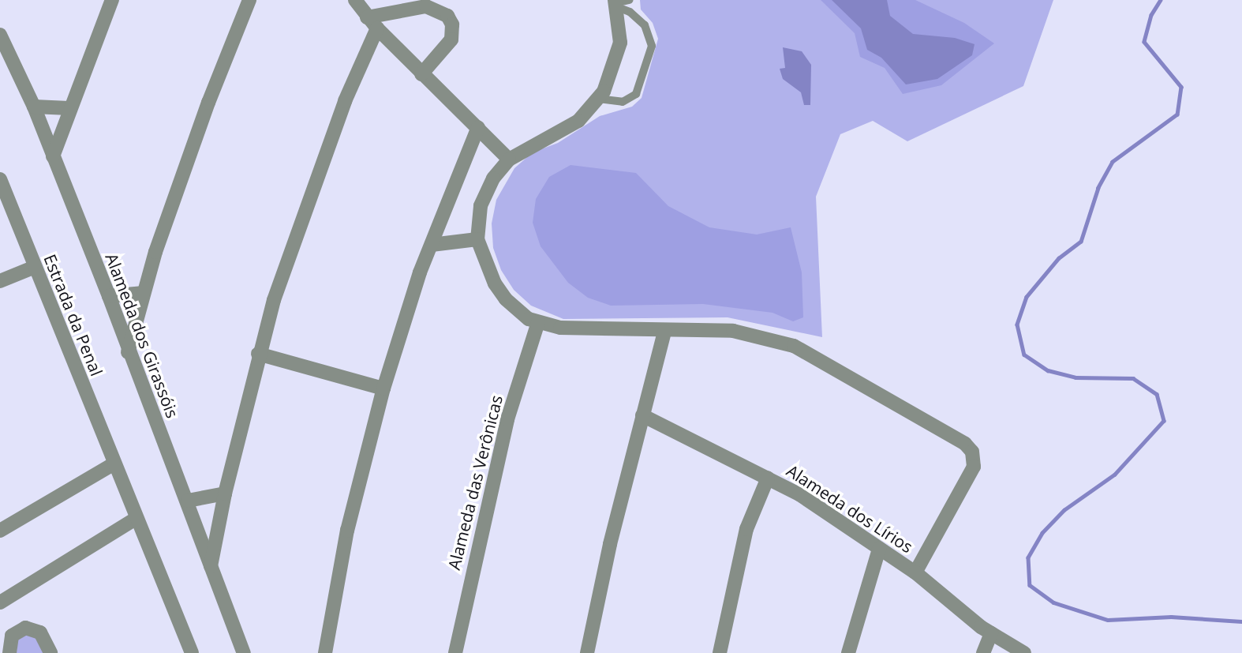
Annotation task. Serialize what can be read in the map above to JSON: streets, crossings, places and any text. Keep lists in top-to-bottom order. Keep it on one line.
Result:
{"streets":{"street":["Estrada da Penal","Alameda dos Girassóis","Alameda das Verônicas","Alameda dos Lírios"]}}
